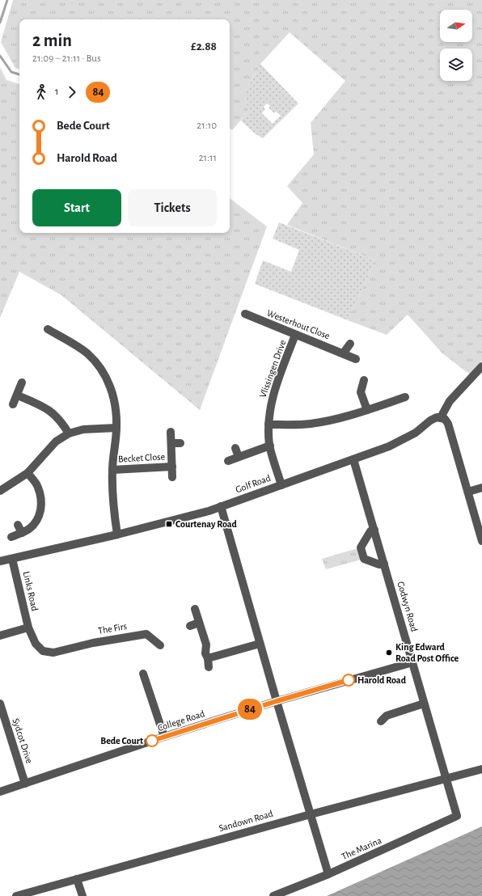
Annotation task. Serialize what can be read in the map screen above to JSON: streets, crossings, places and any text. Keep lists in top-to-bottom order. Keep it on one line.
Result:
{"streets":{"street":["Westerhout Close","Vlissingen Drive","Becket Close","Golf Road","Links Road","Godwyn Road","The Firs","College Road","Sydcot Drive","Sandown Road","The Marina"]},"crossings":[["Westerhout Close","Vlissingen Drive"],["Vlissingen Drive","Golf Road"],["Golf Road","Links Road"],["Golf Road","Godwyn Road"],["Links Road","The Firs"],["Godwyn Road","College Road"],["Godwyn Road","Sandown Road"],["Godwyn Road","The Marina"],["College Road","Sydcot Drive"]],"places":{"transit":["Courtenay Road"],"other":["King Edward Road Post Office","Harold Road","Bede Court"]},"lines":["bus line 84"],"north":"right","page":{"on_map":"84","heading":["2 min","21:09 – 21:11 · Bus","£2.88"],"legs":["1","84"],"list":[{"name":"Bede Court","value":"21:10"},{"name":"Harold Road","value":"21:11"}],"buttons":["Start","Tickets"]}}
